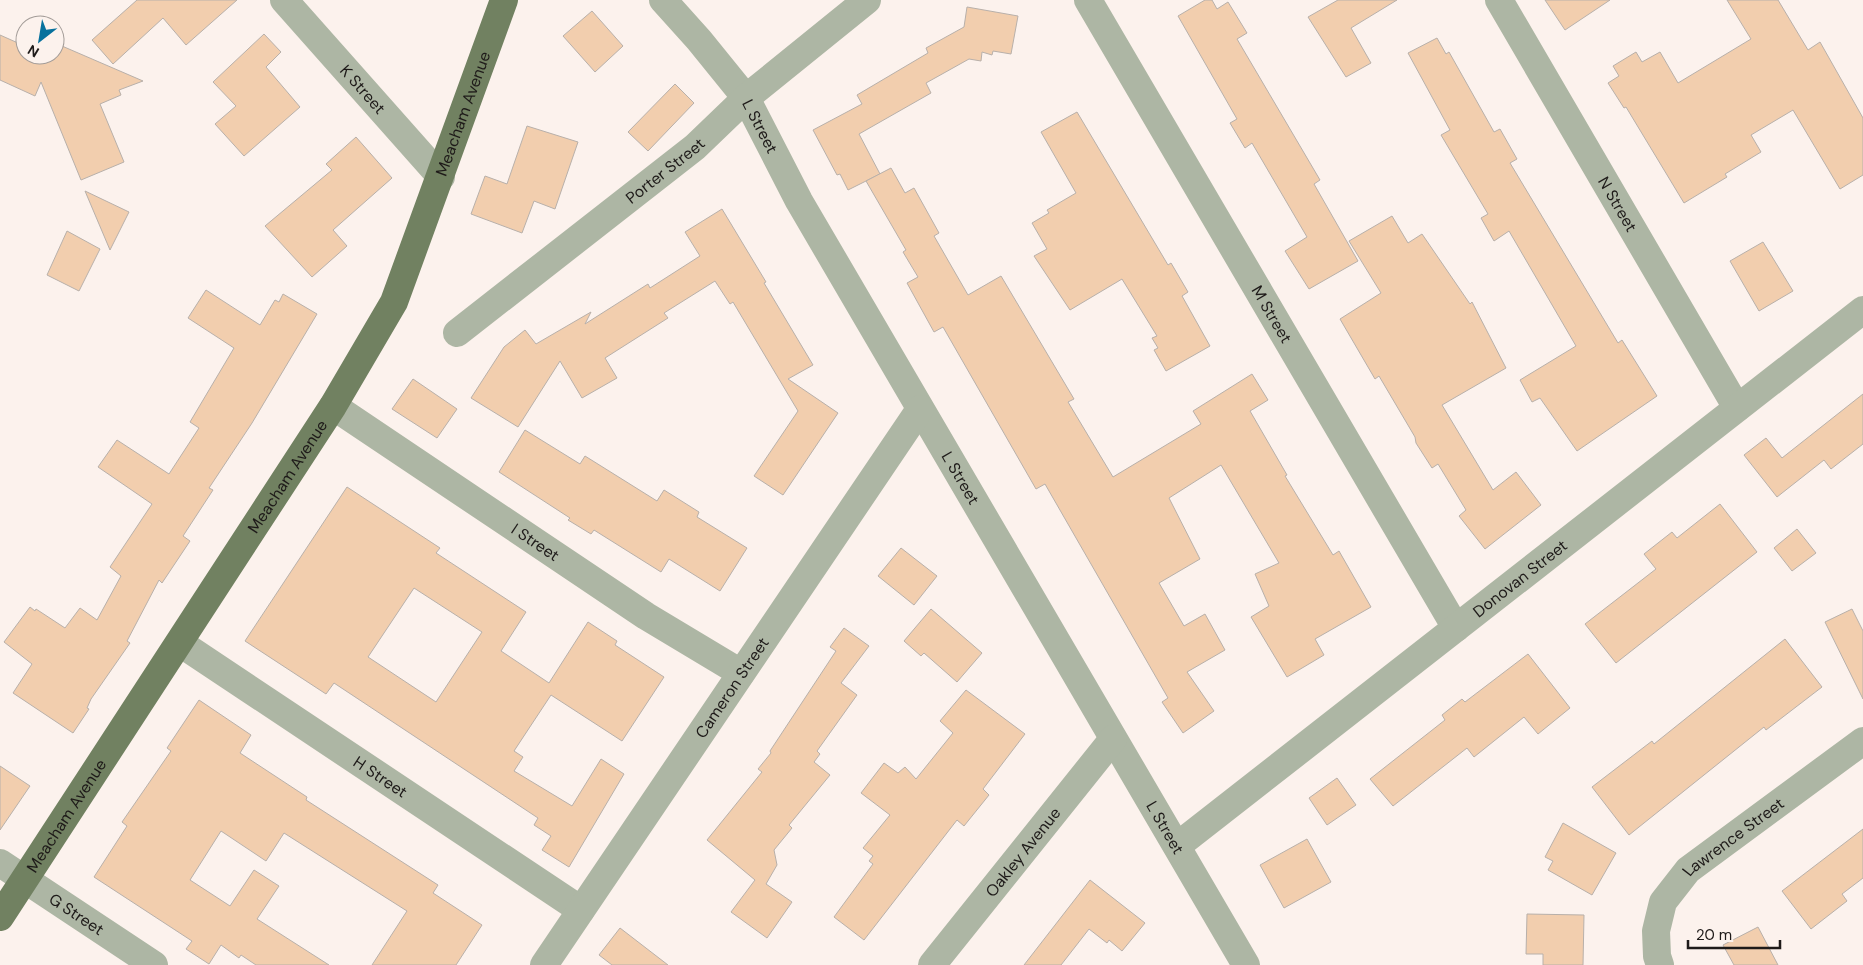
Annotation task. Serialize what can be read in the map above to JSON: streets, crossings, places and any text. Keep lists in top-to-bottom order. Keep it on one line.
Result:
{"streets":{"main road":["Meacham Avenue"],"street":["K Street","L Street","Porter Street","N Street","M Street","I Street","Donovan Street","Cameron Street","H Street","Lawrence Street","Oakley Avenue","G Street"]},"crossings":[["K Street","Meacham Avenue"],["Meacham Avenue","I Street"],["Meacham Avenue","H Street"],["Meacham Avenue","G Street"],["L Street","Porter Street"],["L Street","Donovan Street"],["L Street","Cameron Street"],["L Street","Oakley Avenue"],["N Street","Donovan Street"],["M Street","Donovan Street"],["I Street","Cameron Street"],["Cameron Street","H Street"]],"scale_bar":"20 m","north":"bottom left"}
